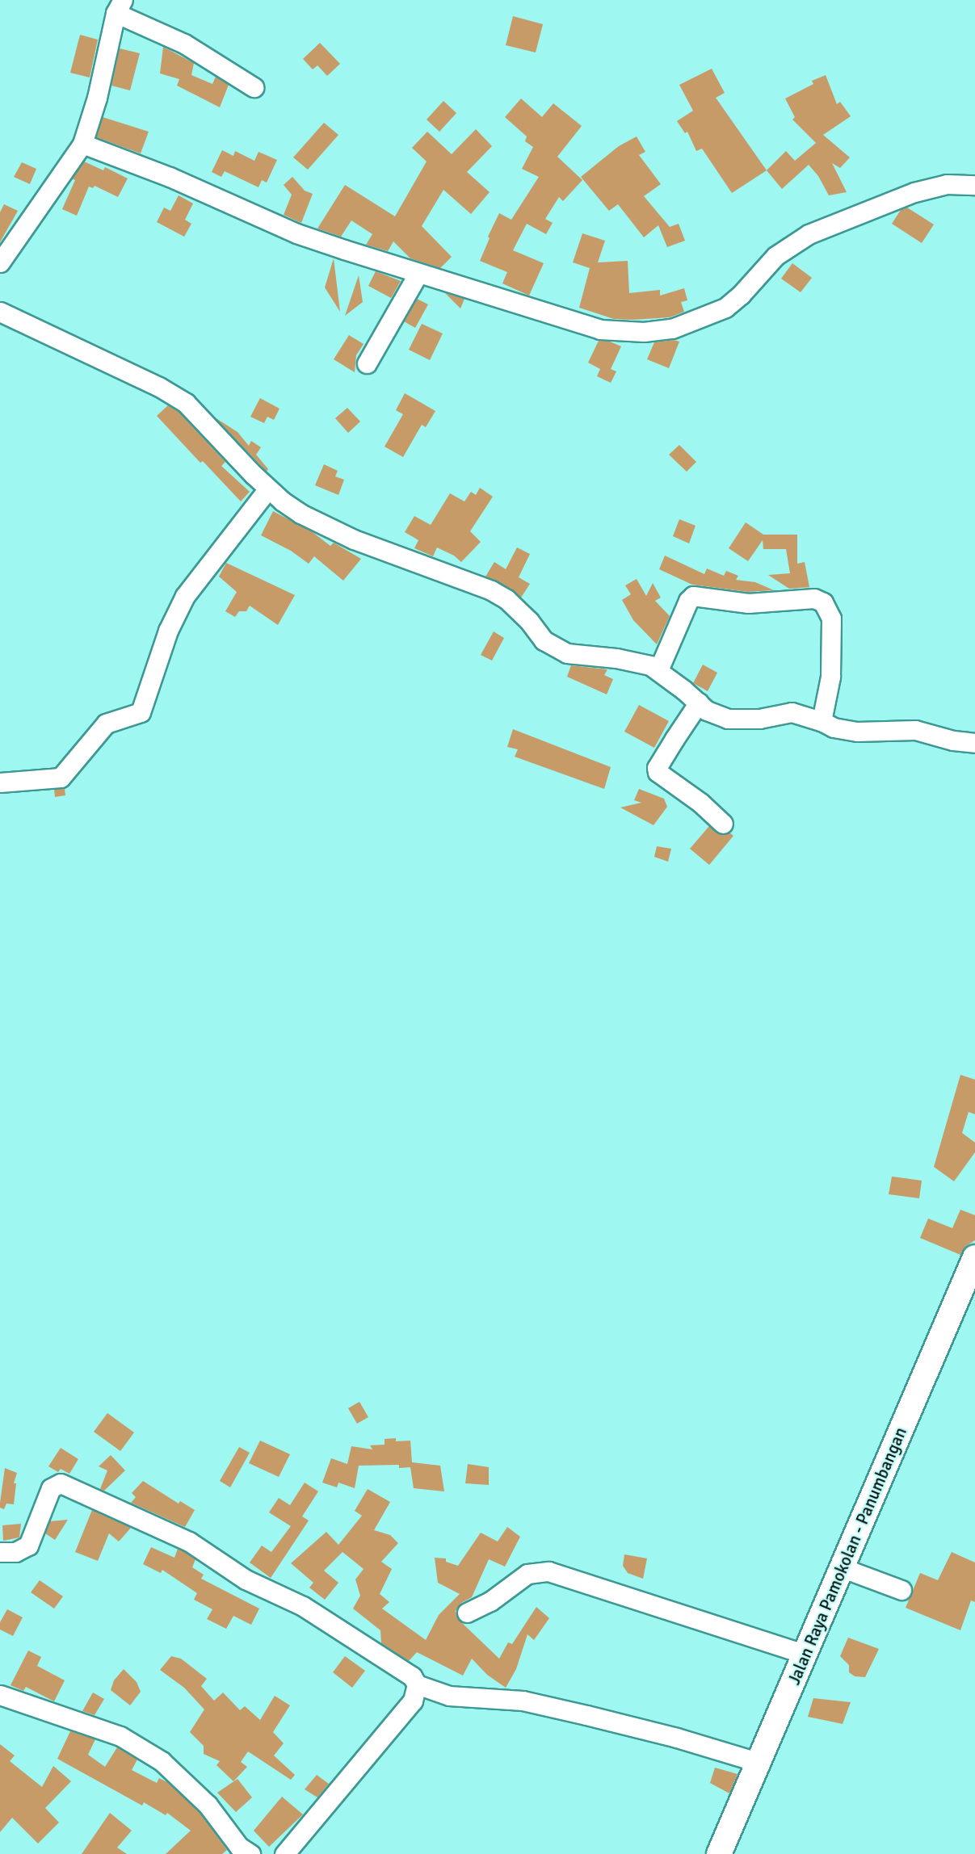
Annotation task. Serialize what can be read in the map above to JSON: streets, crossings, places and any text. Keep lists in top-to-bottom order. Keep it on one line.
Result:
{"streets":{"main road":["Jalan Raya Pamokolan - Panumbangan"]}}
